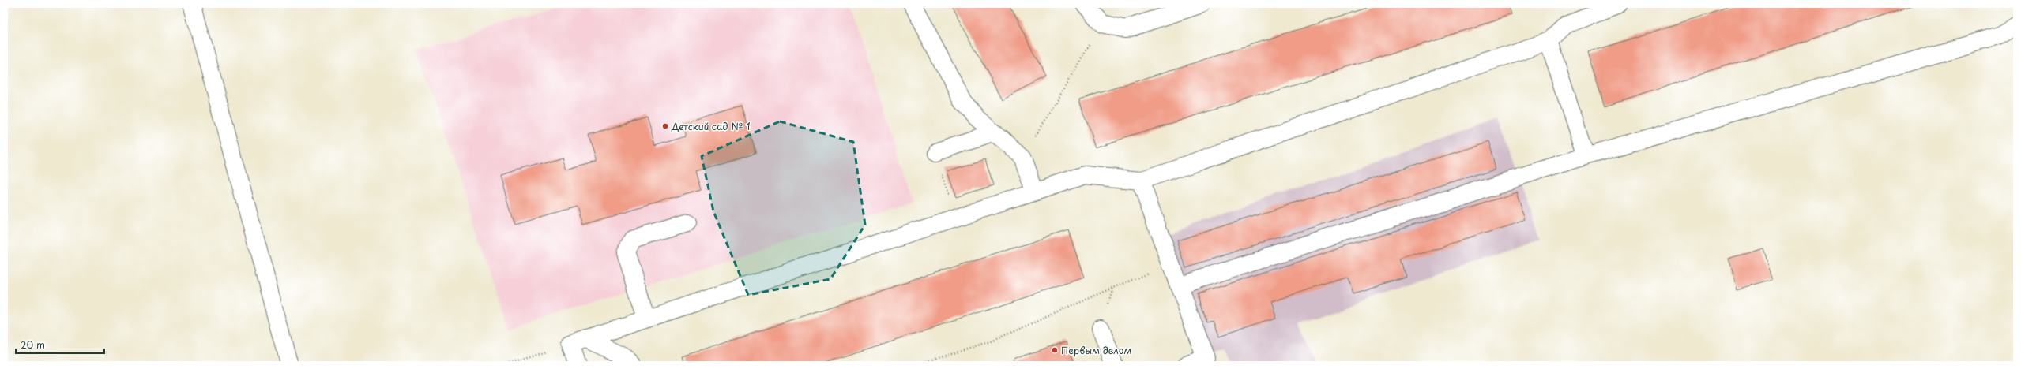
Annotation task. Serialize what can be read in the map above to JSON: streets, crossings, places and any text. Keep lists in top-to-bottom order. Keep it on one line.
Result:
{"places":["Детский сад № 1","Первым делом"],"scale_bar":"20 m"}
